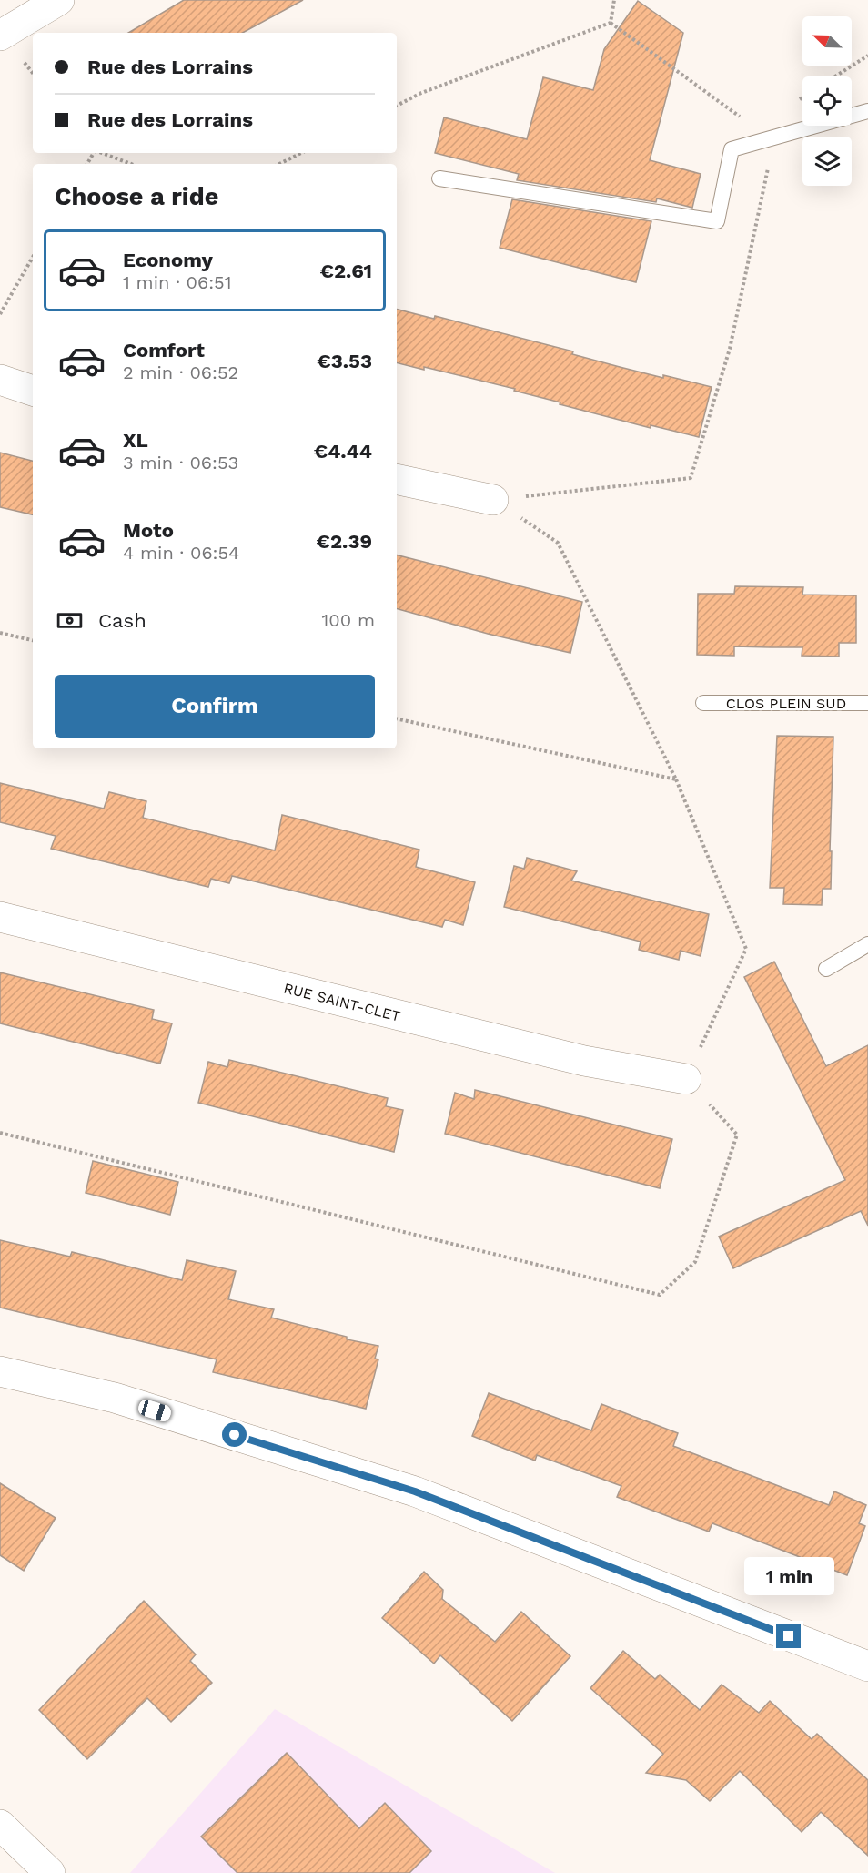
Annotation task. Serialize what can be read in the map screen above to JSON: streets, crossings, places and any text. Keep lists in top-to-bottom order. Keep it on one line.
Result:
{"streets":{"street":["RUE SAINT-CLET"],"lane":["CLOS PLEIN SUD"]},"north":"top left","page":{"banner":["Rue des Lorrains","Rue des Lorrains"],"heading":"Choose a ride","list":[{"name":"Economy","note":"1 min · 06:51","value":"€2.61"},{"name":"Comfort","note":"2 min · 06:52","value":"€3.53"},{"name":"XL","note":"3 min · 06:53","value":"€4.44"},{"name":"Moto","note":"4 min · 06:54","value":"€2.39"}],"pay":["Cash","100 m"],"buttons":"Confirm","bubble":"1 min"}}
